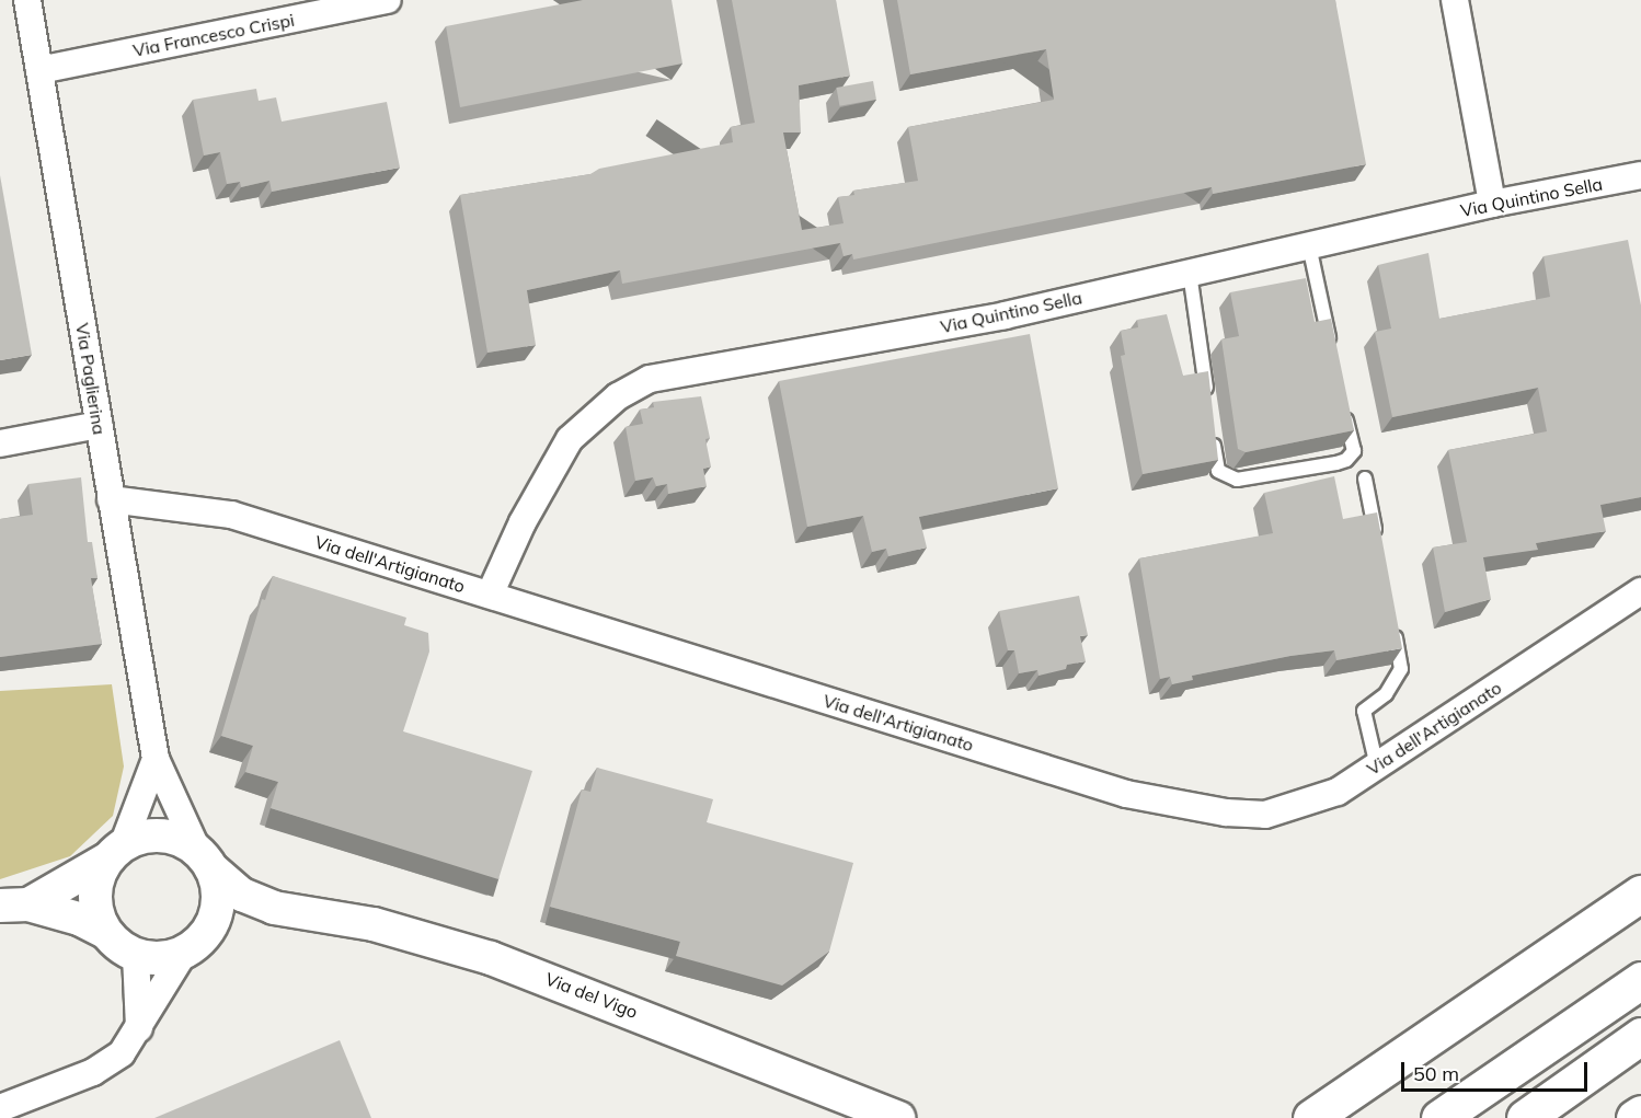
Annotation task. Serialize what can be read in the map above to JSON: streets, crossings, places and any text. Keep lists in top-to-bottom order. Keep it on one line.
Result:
{"streets":{"street":["Via Francesco Crispi","Via Quintino Sella","Via Paglierina","Via dell'Artigianato","Via del Vigo"]},"crossings":[["Via Francesco Crispi","Via Paglierina"],["Via Quintino Sella","Via dell'Artigianato"],["Via Paglierina","Via dell'Artigianato"],["Via Paglierina","Via del Vigo"]],"scale_bar":"50 m"}
